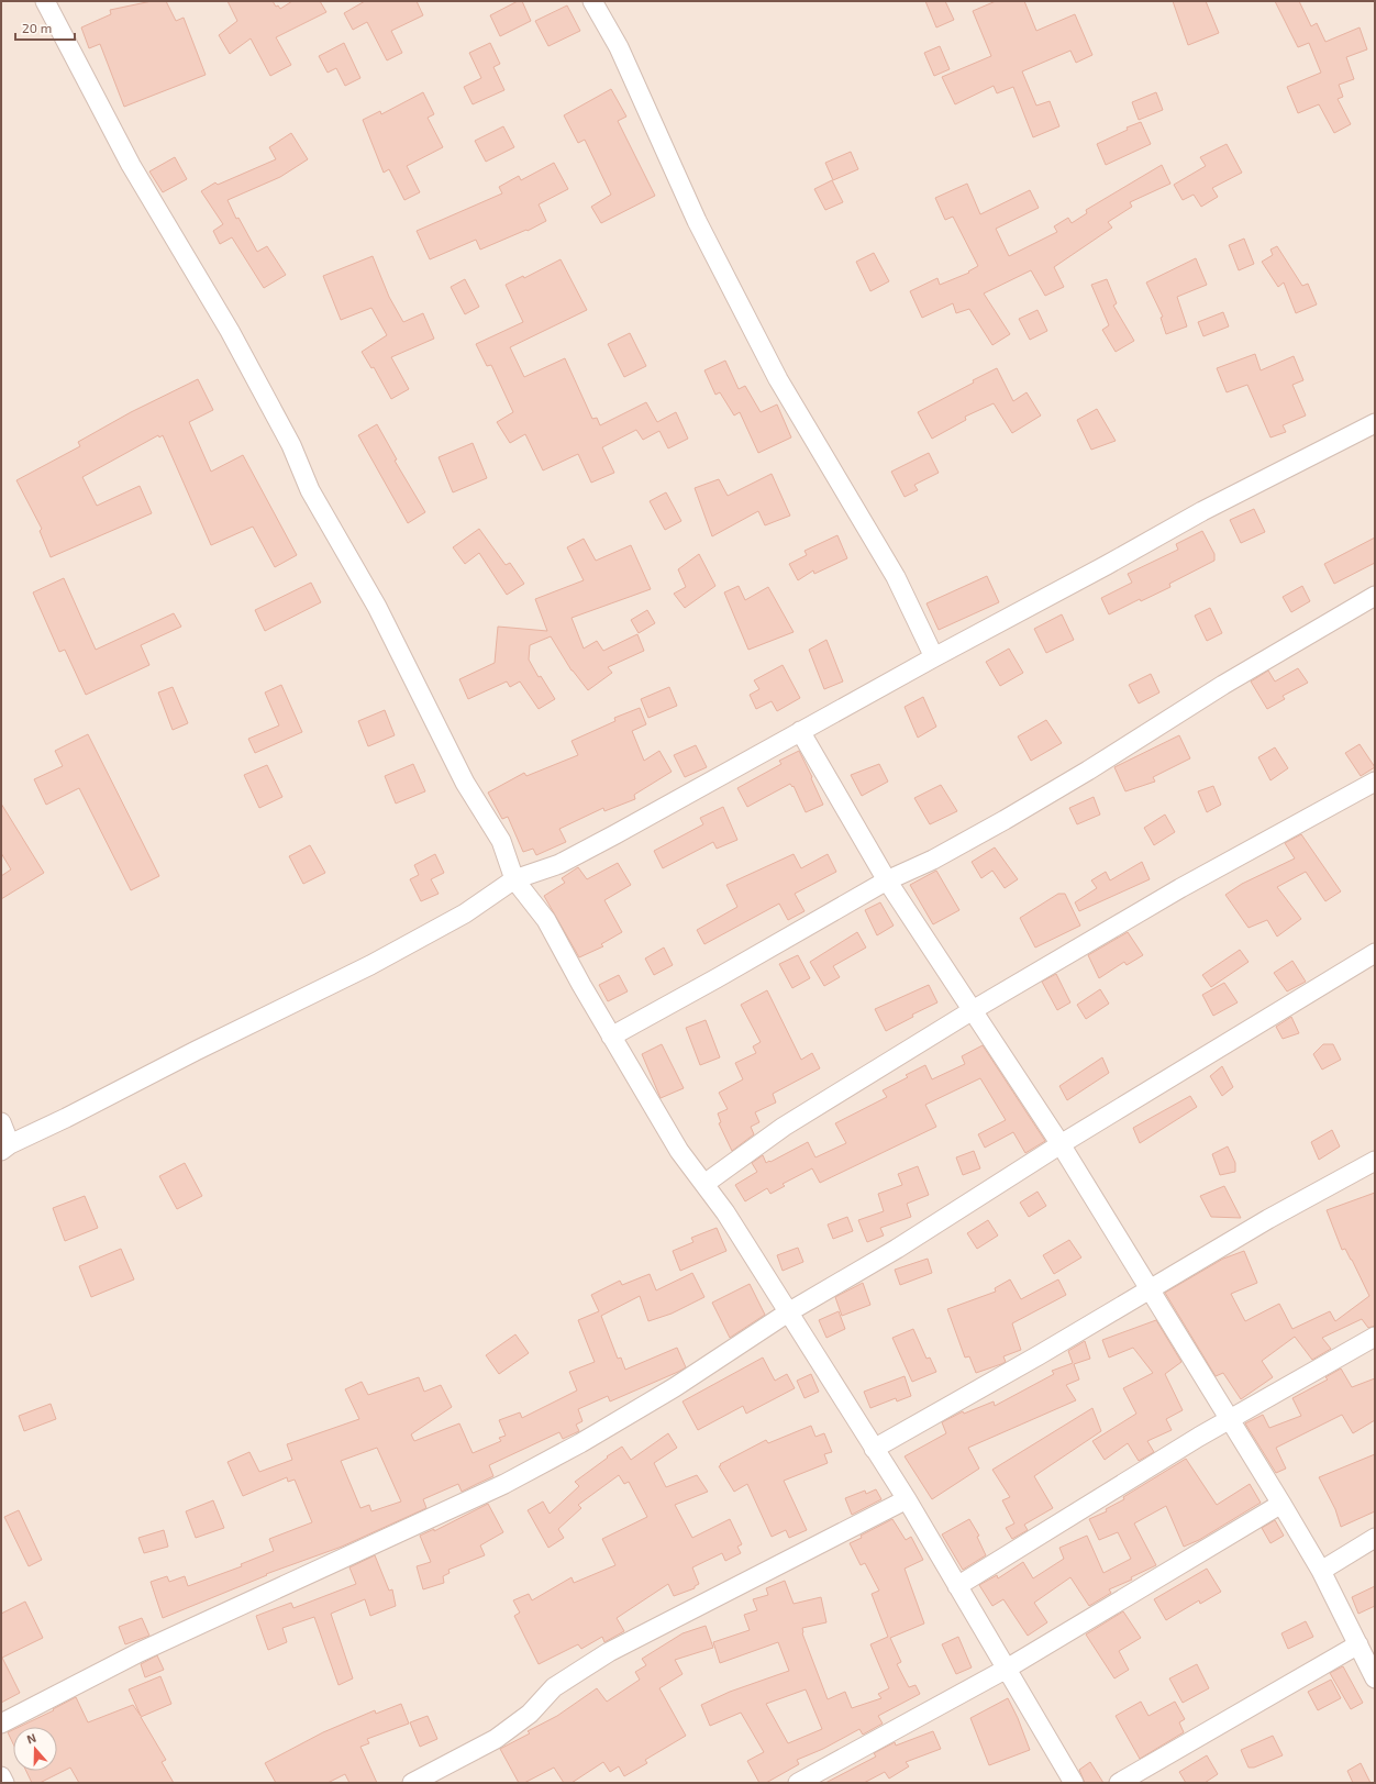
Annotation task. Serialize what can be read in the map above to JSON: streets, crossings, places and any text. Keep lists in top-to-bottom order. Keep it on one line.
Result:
{"scale_bar":"20 m","north":"top"}
